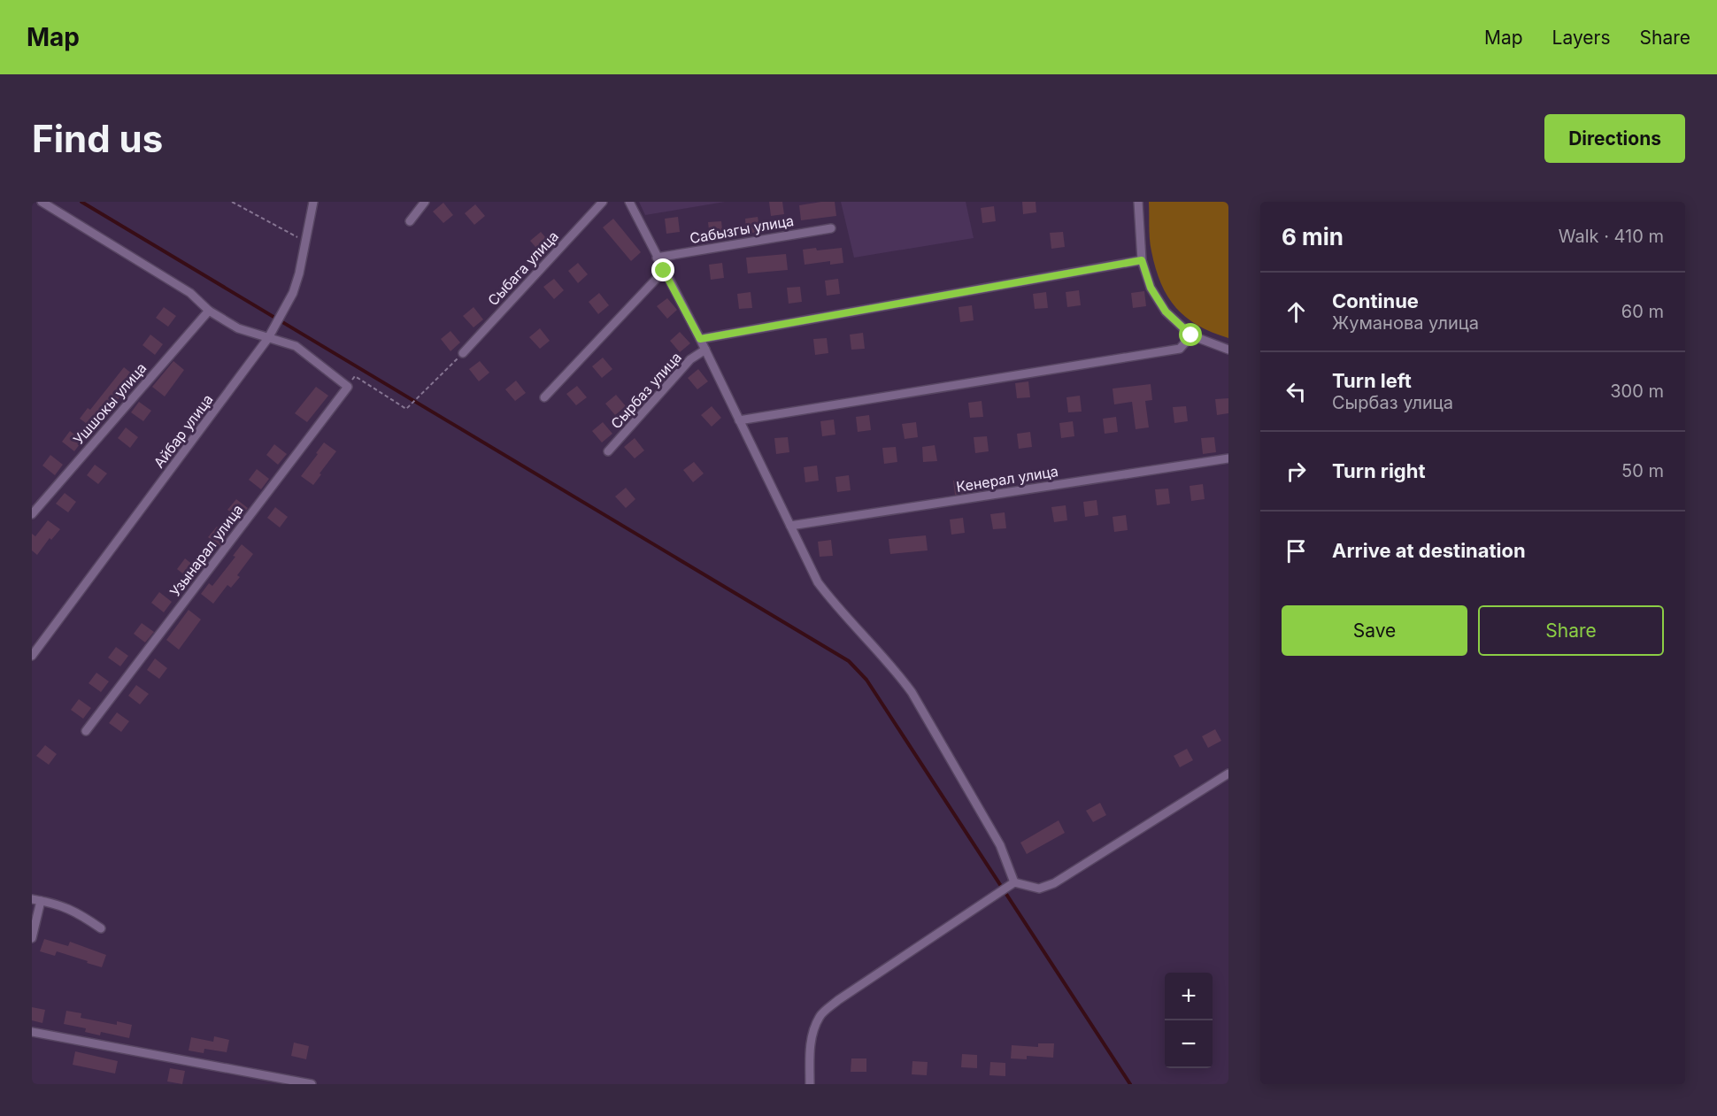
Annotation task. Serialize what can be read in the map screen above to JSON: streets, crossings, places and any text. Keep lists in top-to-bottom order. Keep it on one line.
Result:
{"streets":{"street":["Сабызгы улица","Сыбага улица","Сырбаз улица","Ушшокы улица","Айбар улица","Кенерал улица","Узынарал улица"]},"page":{"header":"Map","nav":["Map","Layers","Share"],"buttons":["Directions",["Save","Share"]],"title":"Find us","heading":["6 min","Walk · 410 m"],"list":[["Continue","Жуманова улица","60 m"],["Turn left","Сырбаз улица","300 m"],["Turn right","50 m"],"Arrive at destination"],"map_buttons":["+","−"]}}
